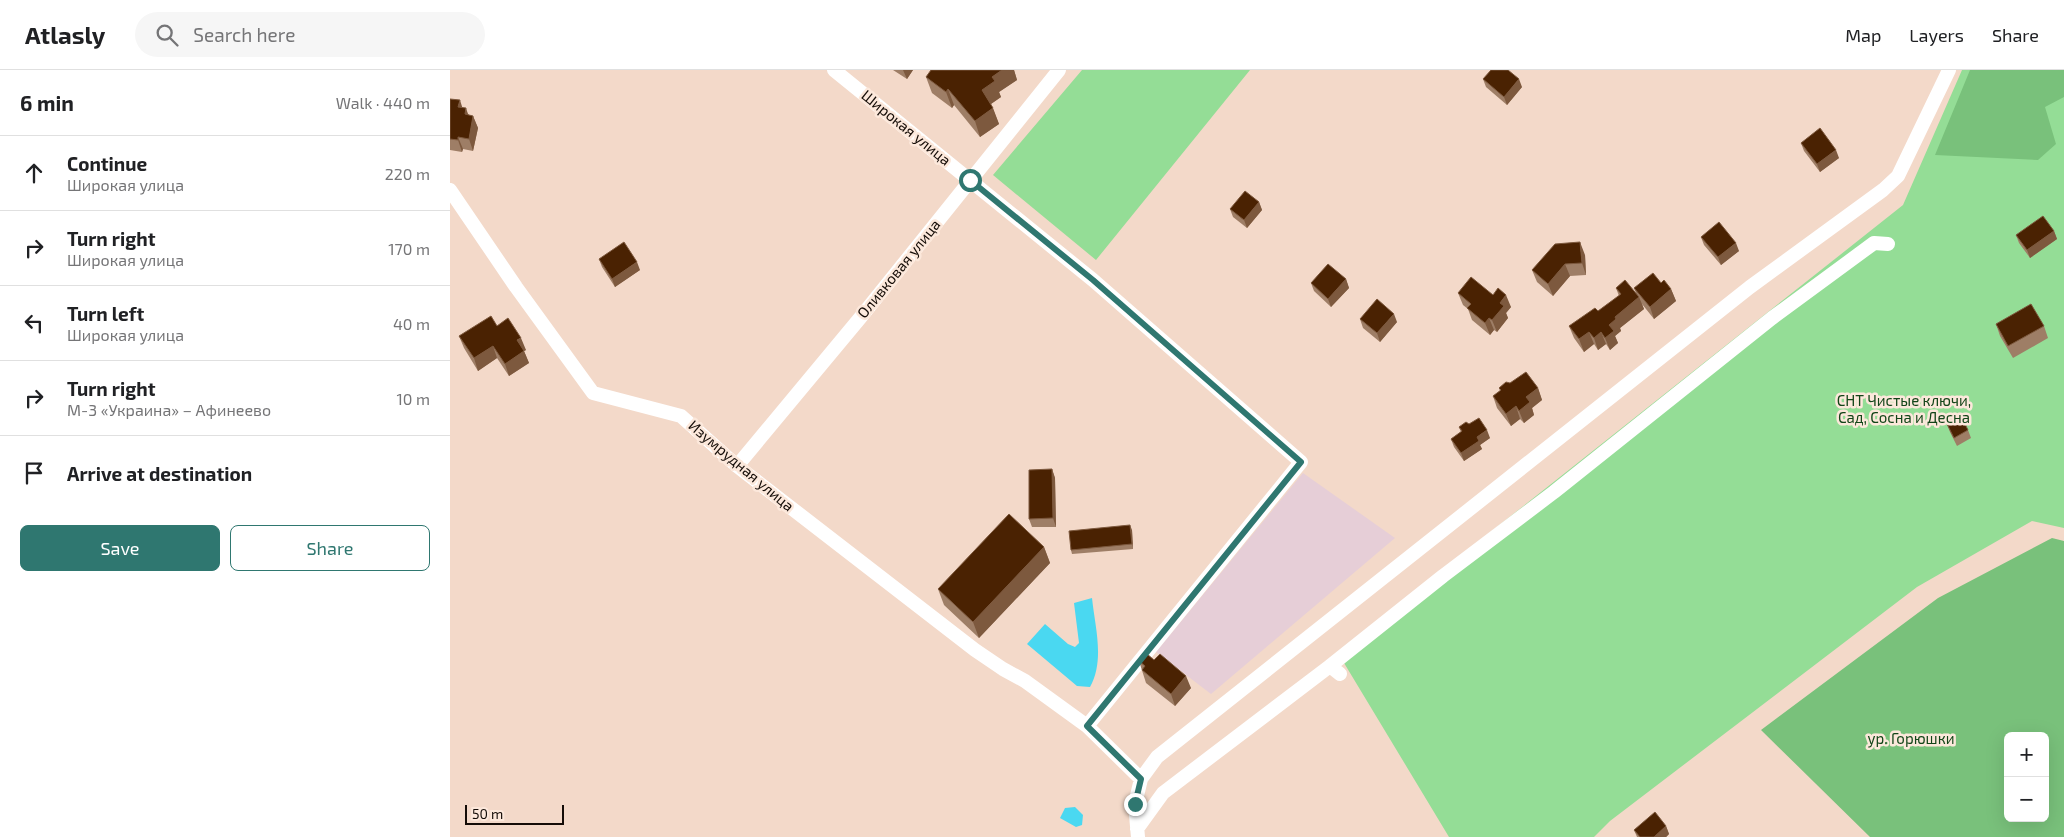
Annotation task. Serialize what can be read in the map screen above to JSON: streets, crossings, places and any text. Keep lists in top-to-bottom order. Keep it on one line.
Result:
{"streets":{"street":["Широкая улица","Оливковая улица","Изумрудная улица"]},"crossings":[["Широкая улица","Оливковая улица"],["Широкая улица","Изумрудная улица"],["Оливковая улица","Изумрудная улица"]],"parks":["СНТ Чистые ключи, Сад, Сосна и Десна","ур. Горюшки"],"scale_bar":"50 m","page":{"header":"Atlasly","search":"Search here","nav":["Map","Layers","Share"],"heading":["6 min","Walk · 440 m"],"list":[["Continue","Широкая улица","220 m"],["Turn right","Широкая улица","170 m"],["Turn left","Широкая улица","40 m"],["Turn right","М-3 «Украина» – Афинеево","10 m"],"Arrive at destination"],"buttons":["Save","Share"],"map_buttons":["+","−"],"scale":"50 m"}}
